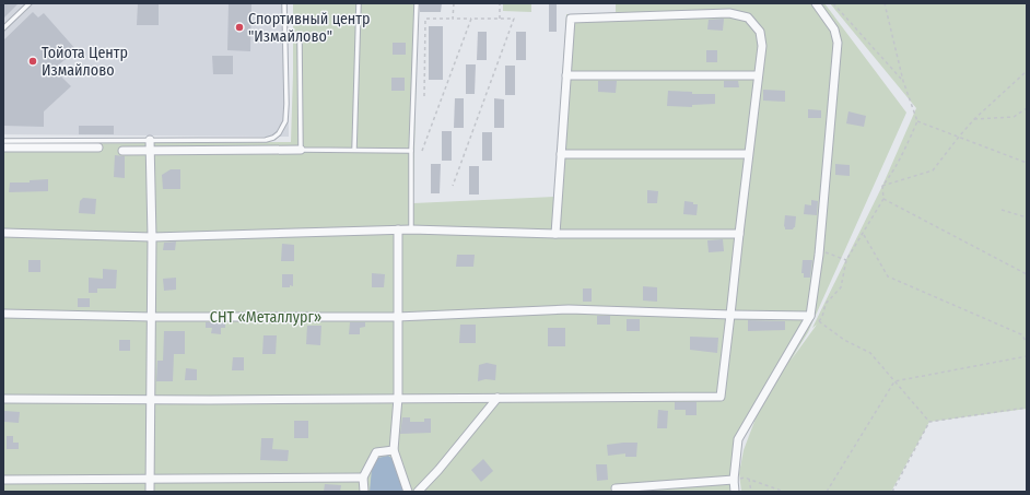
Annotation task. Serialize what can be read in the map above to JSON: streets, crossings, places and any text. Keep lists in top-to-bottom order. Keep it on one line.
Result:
{"parks":["СНТ «Металлург»"],"places":["Спортивный центр \"Измайлово\"","Тойота Центр Измайлово"]}
